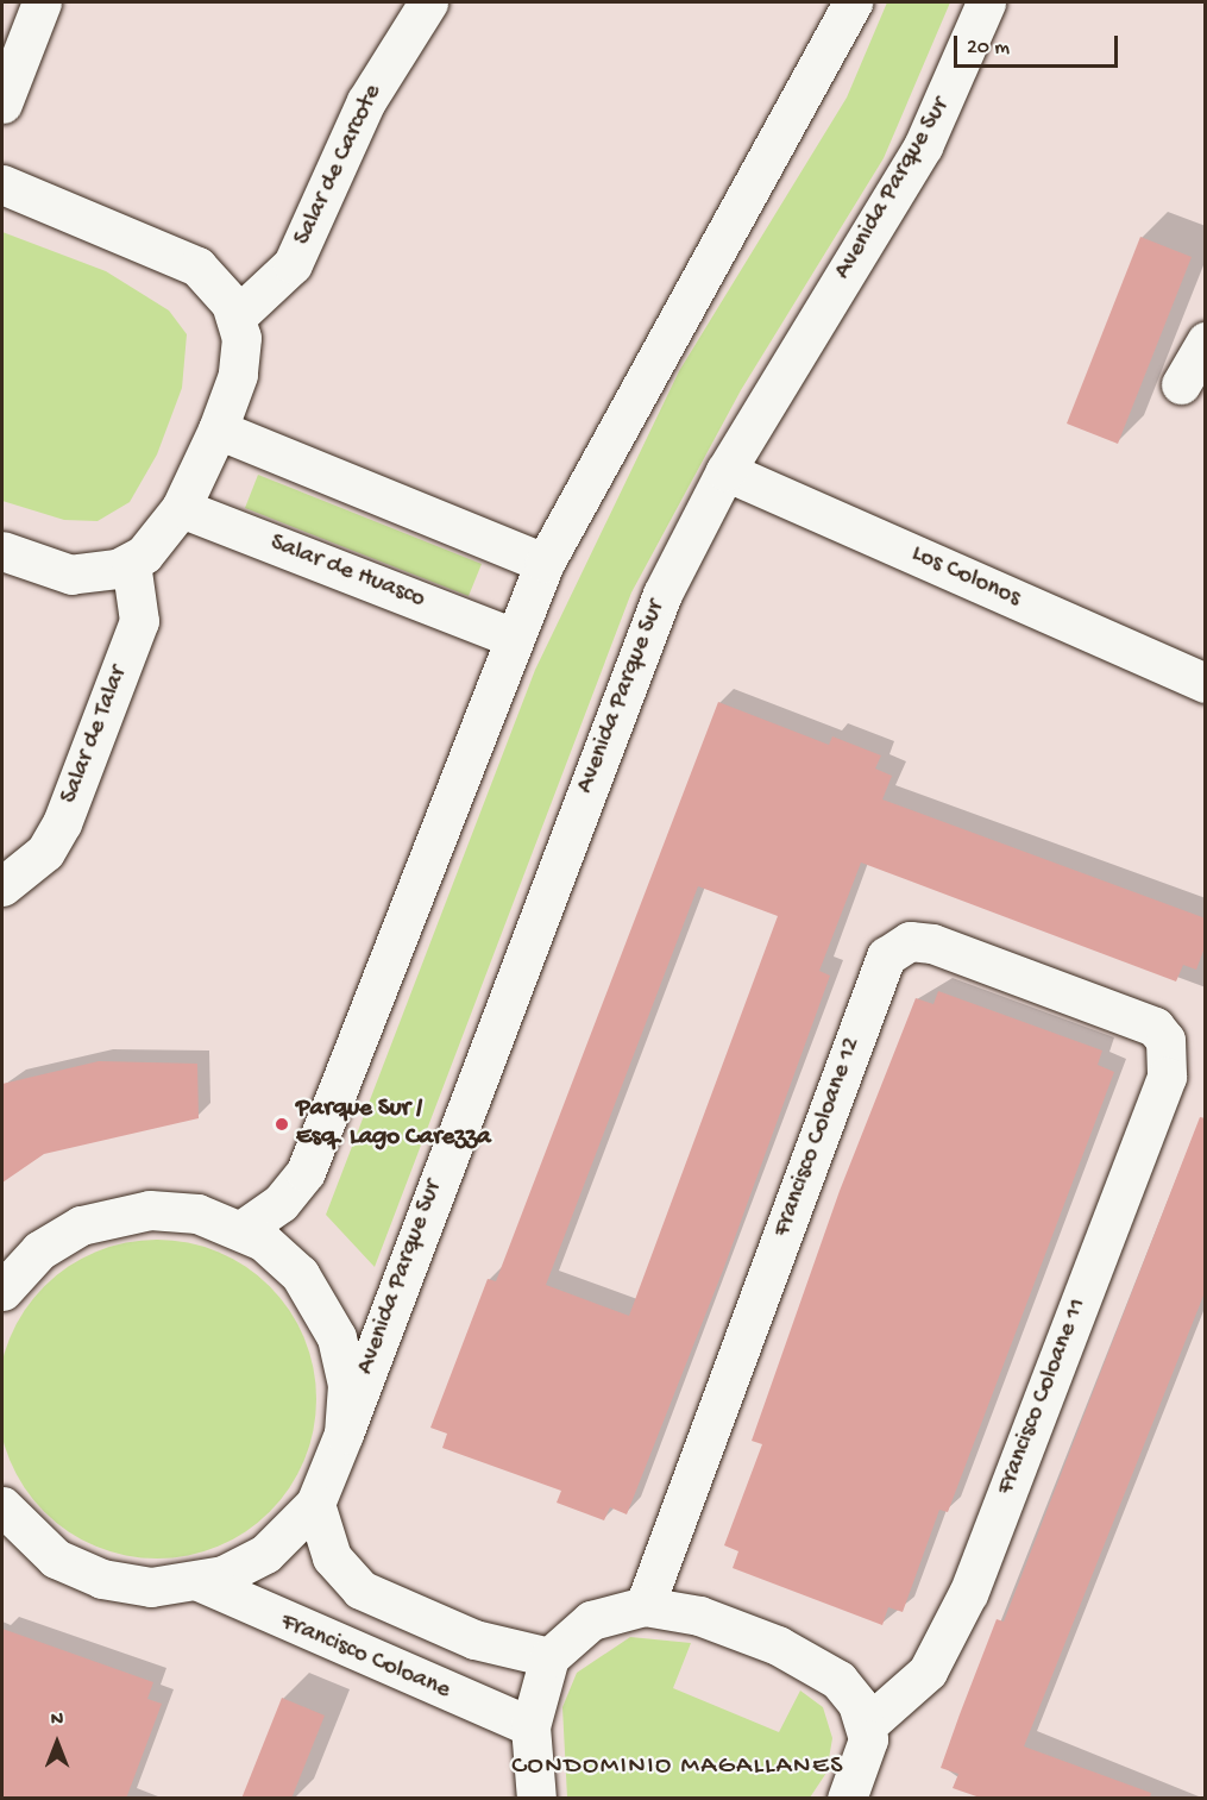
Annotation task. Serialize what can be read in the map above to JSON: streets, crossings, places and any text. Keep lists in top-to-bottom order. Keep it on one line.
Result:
{"streets":{"street":["Salar de Carcote","Avenida Parque Sur","Salar de Huasco","Los Colonos","Salar de Talar","Francisco Coloane 12","Francisco Coloane 11","Francisco Coloane"]},"crossings":[["Avenida Parque Sur","Los Colonos"],["Francisco Coloane 12","Francisco Coloane 11"]],"districts":["CONDOMINIO MAGALLANES"],"places":["Parque Sur / Esq. Lago Carezza"],"scale_bar":"20 m","north":"top"}
